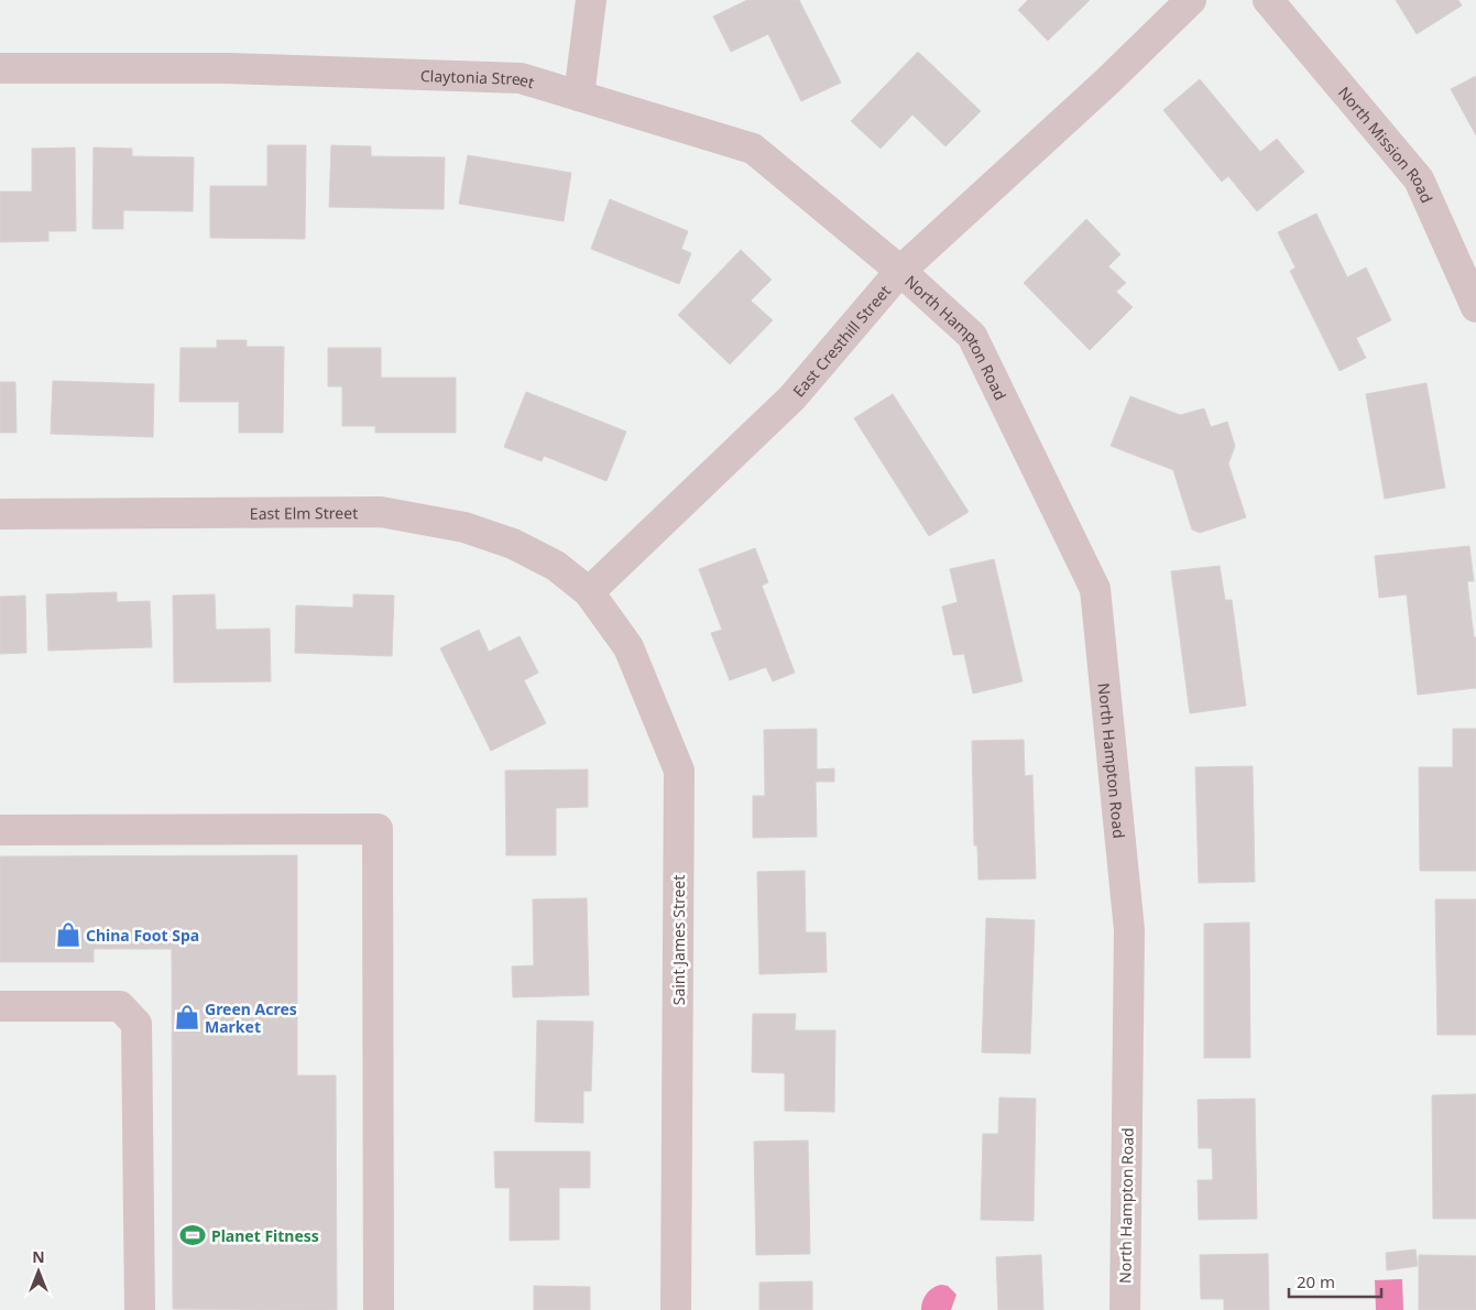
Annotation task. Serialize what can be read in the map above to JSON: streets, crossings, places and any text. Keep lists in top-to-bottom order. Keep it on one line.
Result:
{"streets":{"street":["Claytonia Street","North Mission Road","North Hampton Road","East Cresthill Street","East Elm Street","Saint James Street"]},"crossings":[["Claytonia Street","North Hampton Road"],["Claytonia Street","East Cresthill Street"],["North Hampton Road","East Cresthill Street"],["East Cresthill Street","East Elm Street"],["East Cresthill Street","Saint James Street"],["East Elm Street","Saint James Street"]],"places":{"shop":["China Foot Spa","Green Acres Market"],"sports":["Planet Fitness"]},"scale_bar":"20 m","north":"top"}
